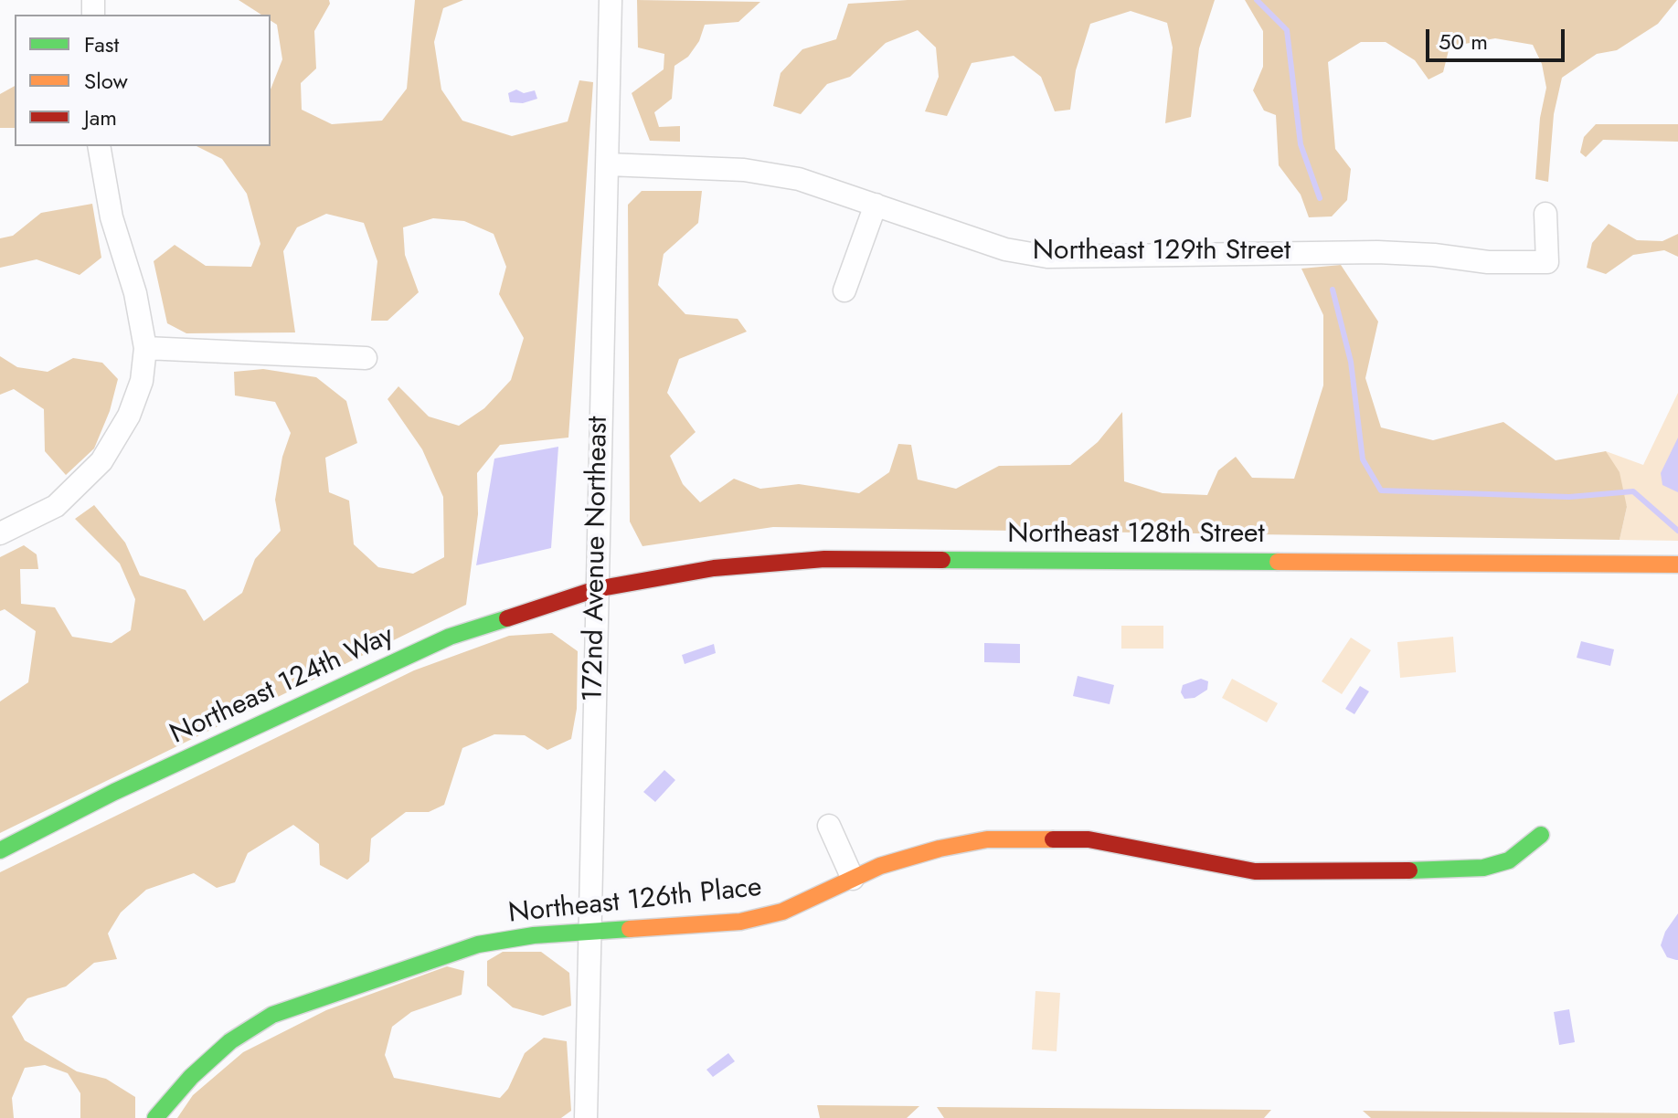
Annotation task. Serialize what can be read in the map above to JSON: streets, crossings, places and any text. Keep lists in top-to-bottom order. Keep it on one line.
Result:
{"streets":{"street":["Northeast 129th Street","Northeast 128th Street","172nd Avenue Northeast","Northeast 124th Way","Northeast 126th Place"]},"crossings":[["Northeast 129th Street","172nd Avenue Northeast"],["Northeast 128th Street","172nd Avenue Northeast"],["Northeast 128th Street","Northeast 124th Way"],["172nd Avenue Northeast","Northeast 124th Way"],["172nd Avenue Northeast","Northeast 126th Place"]],"legend":["Fast","Slow","Jam"],"scale_bar":"50 m"}
